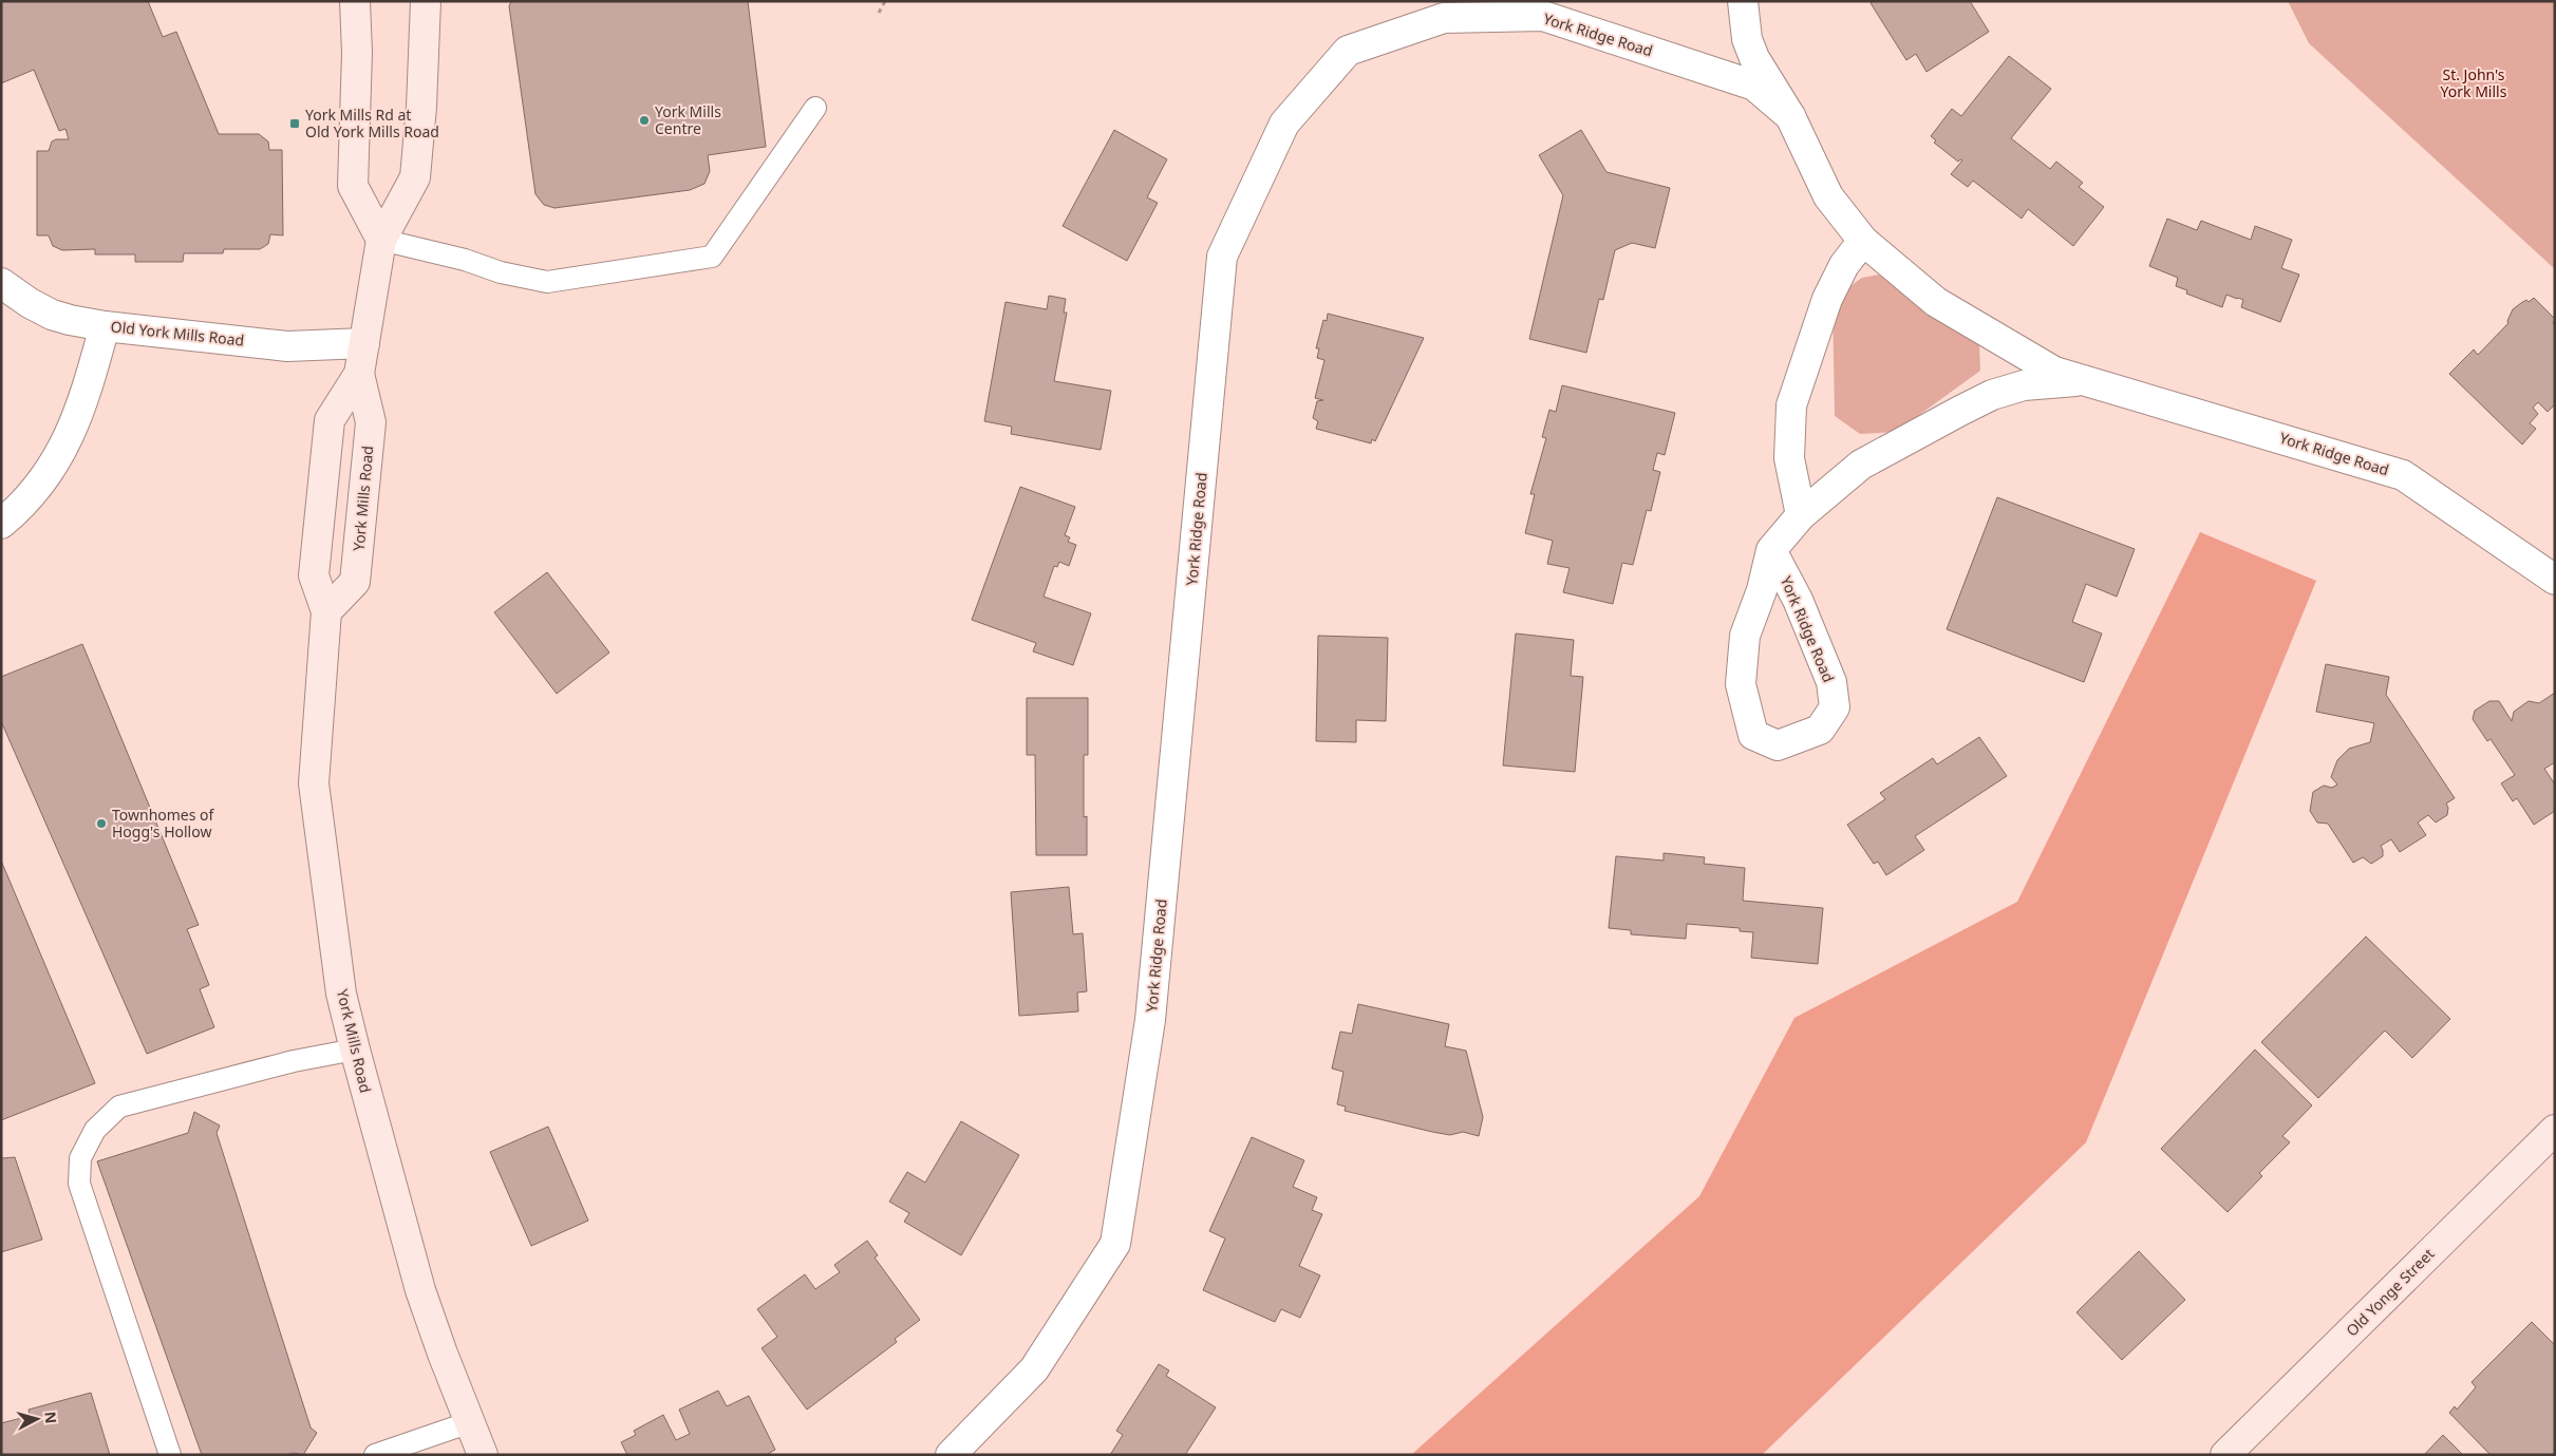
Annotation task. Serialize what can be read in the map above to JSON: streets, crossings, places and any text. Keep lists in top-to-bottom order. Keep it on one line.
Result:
{"streets":{"main road":["York Mills Road","Old Yonge Street"],"street":["York Ridge Road","Old York Mills Road"]},"crossings":[["Old York Mills Road","York Mills Road"]],"parks":["St. John's York Mills"],"places":{"other":["York Mills Centre","Townhomes of Hogg's Hollow"],"transit":["York Mills Rd at Old York Mills Road"]},"north":"right"}
